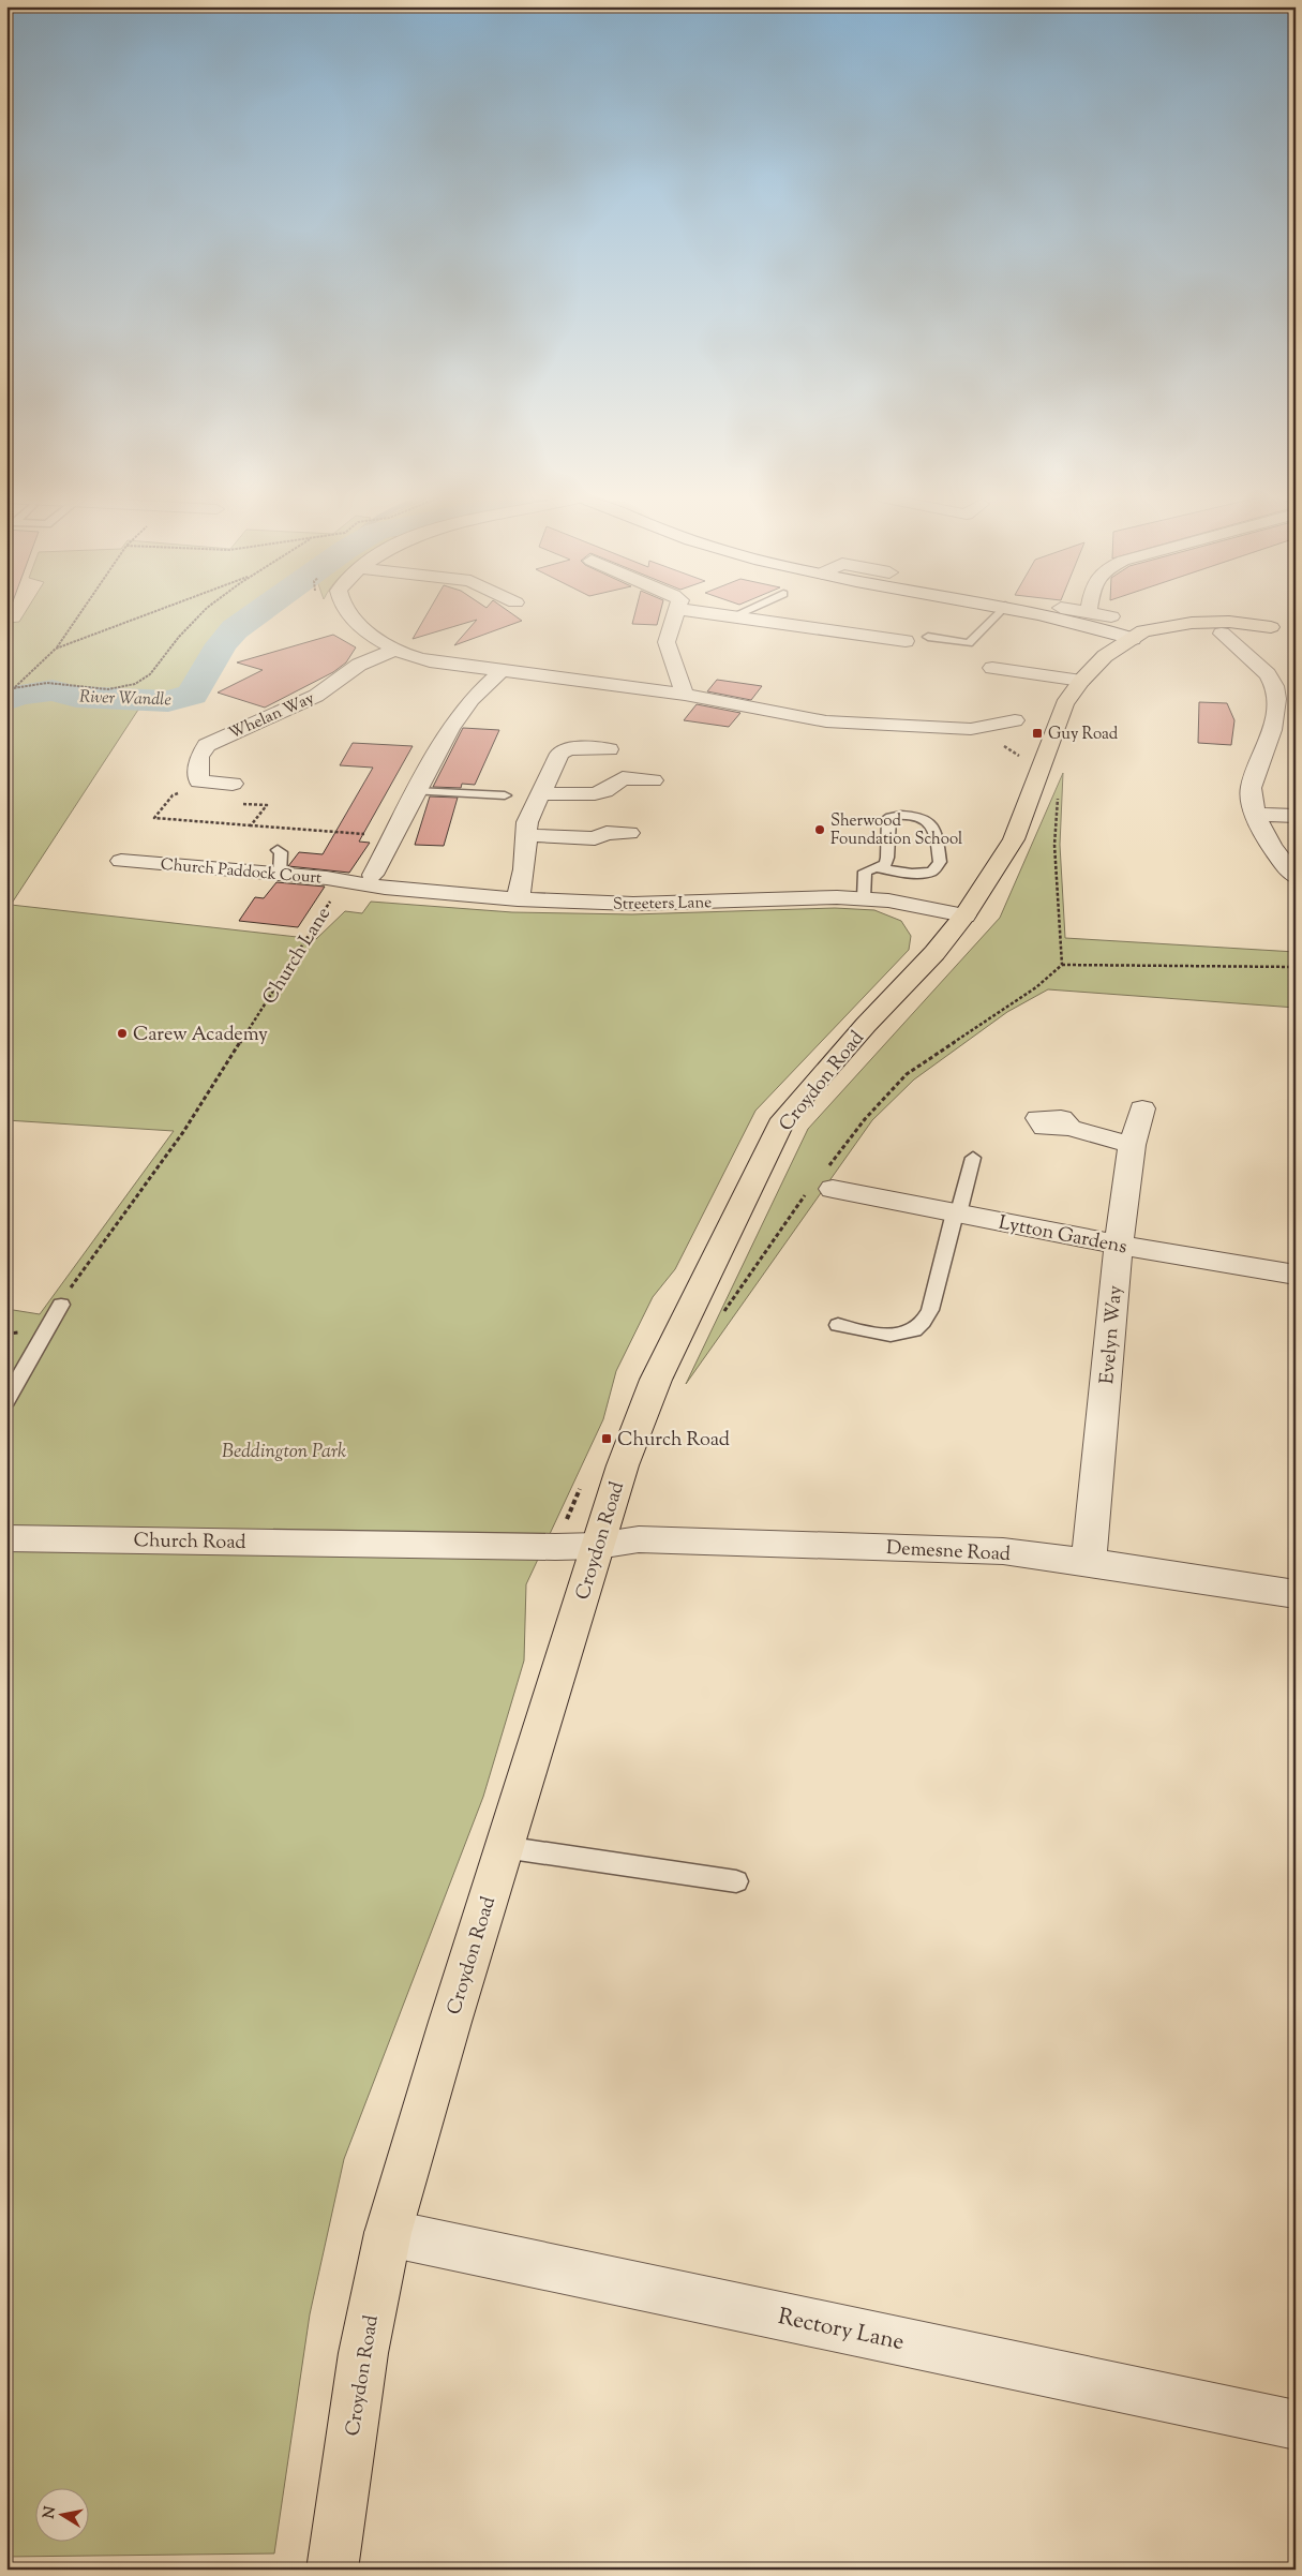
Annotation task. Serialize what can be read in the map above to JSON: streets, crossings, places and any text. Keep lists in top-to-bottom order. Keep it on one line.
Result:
{"streets":{"highway":["Croydon Road"],"street":["Whelan Way","Church Paddock Court","Streeters Lane","Lytton Gardens","Evelyn Way","Church Road","Demesne Road","Rectory Lane"],"path":["Church Lane"]},"crossings":[["Church Paddock Court","Streeters Lane"],["Church Paddock Court","Church Lane"],["Streeters Lane","Church Lane"],["Streeters Lane","Croydon Road"],["Croydon Road","Church Road"],["Croydon Road","Demesne Road"],["Croydon Road","Rectory Lane"],["Lytton Gardens","Evelyn Way"],["Evelyn Way","Demesne Road"],["Church Road","Demesne Road"]],"water":["River Wandle"],"parks":["Beddington Park"],"places":{"transit":["Guy Road","Church Road"],"other":["Sherwood Foundation School","Carew Academy"]},"north":"left"}
